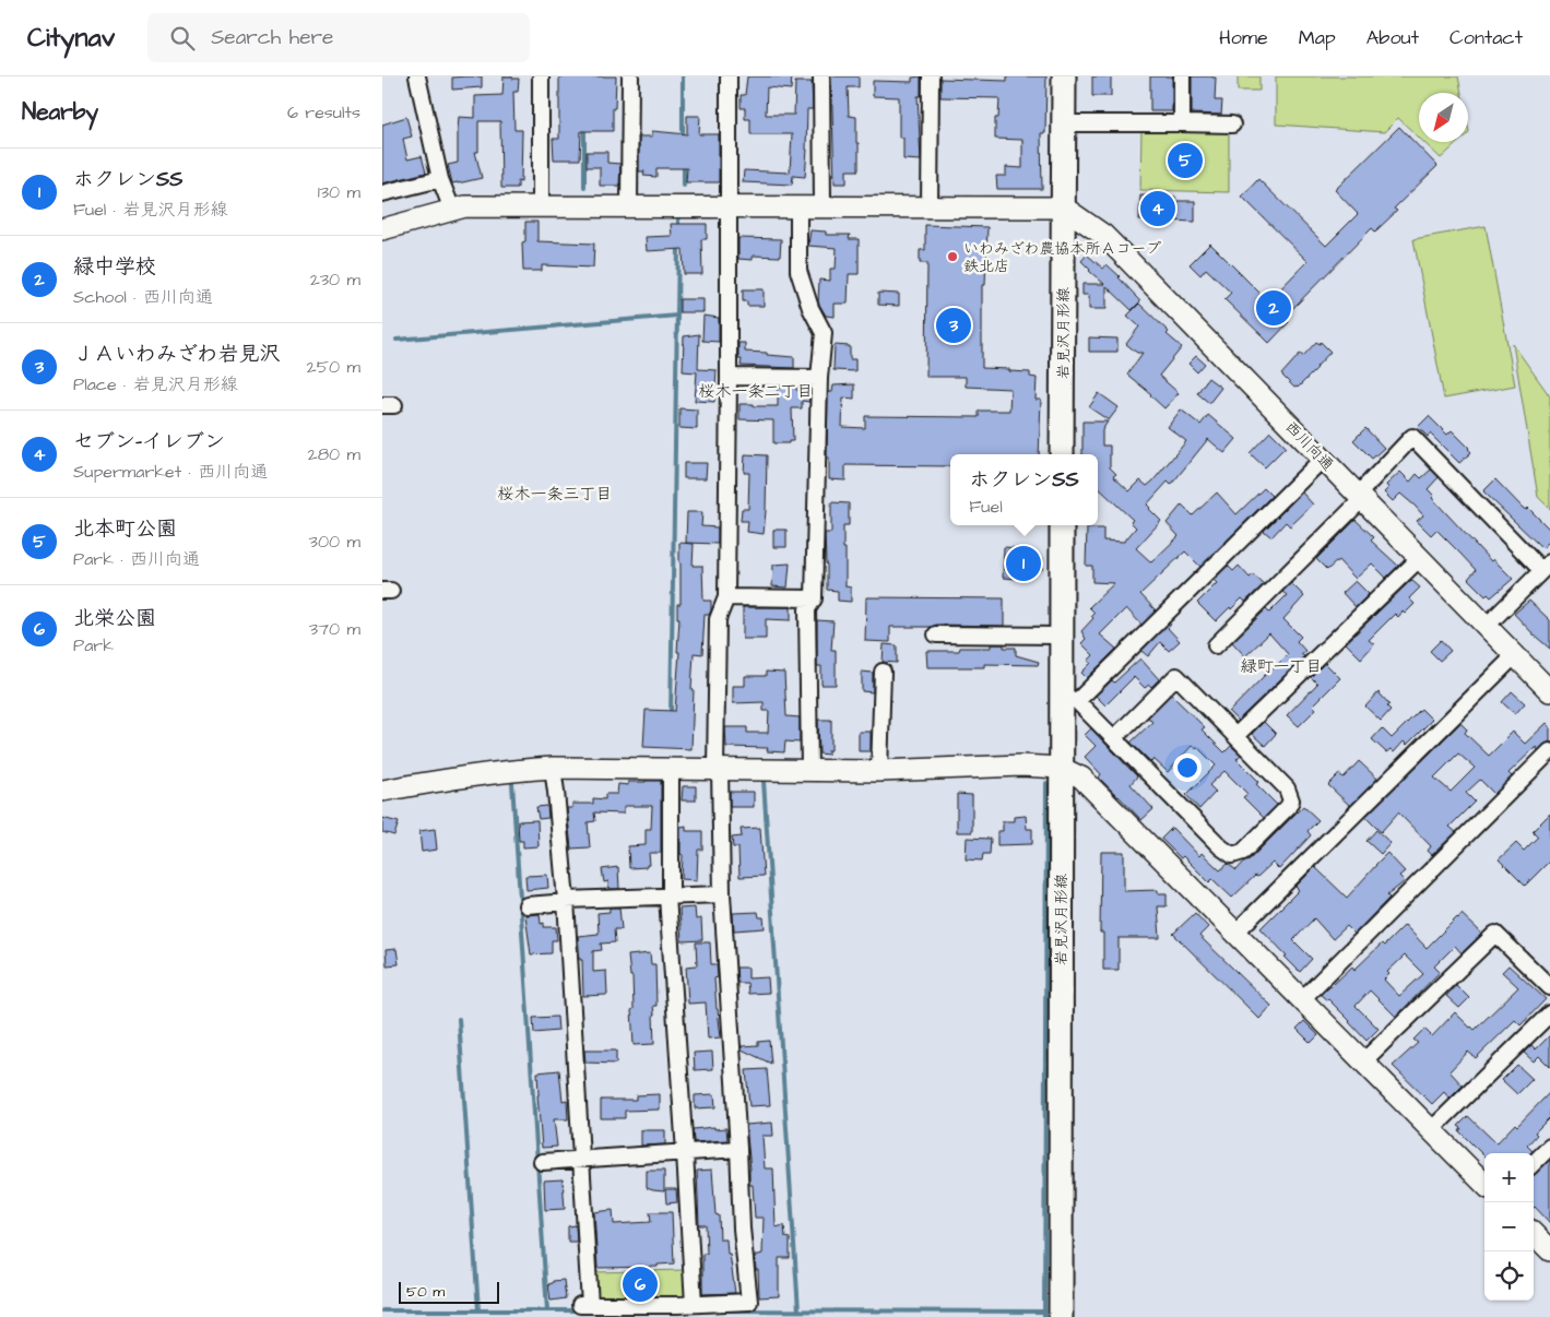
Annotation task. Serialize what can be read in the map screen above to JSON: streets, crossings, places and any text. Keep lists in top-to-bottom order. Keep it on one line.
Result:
{"streets":{"main road":["岩見沢月形線"],"street":["西川向通"]},"crossings":[["岩見沢月形線","西川向通"]],"districts":["桜木一条二丁目","桜木一条三丁目","緑町一丁目"],"places":["いわみざわ農協本所Ａコープ 鉄北店"],"scale_bar":"50 m","north":"bottom left","page":{"header":"Citynav","search":"Search here","nav":["Home","Map","About","Contact"],"heading":["Nearby","6 results"],"pins":["5","4","2","3","1","6"],"list":[{"mark":"1","name":"ホクレンSS","note":"Fuel · 岩見沢月形線","value":"130 m"},{"mark":"2","name":"緑中学校","note":"School · 西川向通","value":"230 m"},{"mark":"3","name":"ＪＡいわみざわ岩見沢","note":"Place · 岩見沢月形線","value":"250 m"},{"mark":"4","name":"セブン-イレブン","note":"Supermarket · 西川向通","value":"280 m"},{"mark":"5","name":"北本町公園","note":"Park · 西川向通","value":"300 m"},{"mark":"6","name":"北栄公園","note":"Park","value":"370 m"}],"popup":["ホクレンSS","Fuel"],"map_buttons":["+","−"],"scale":"50 m"}}
